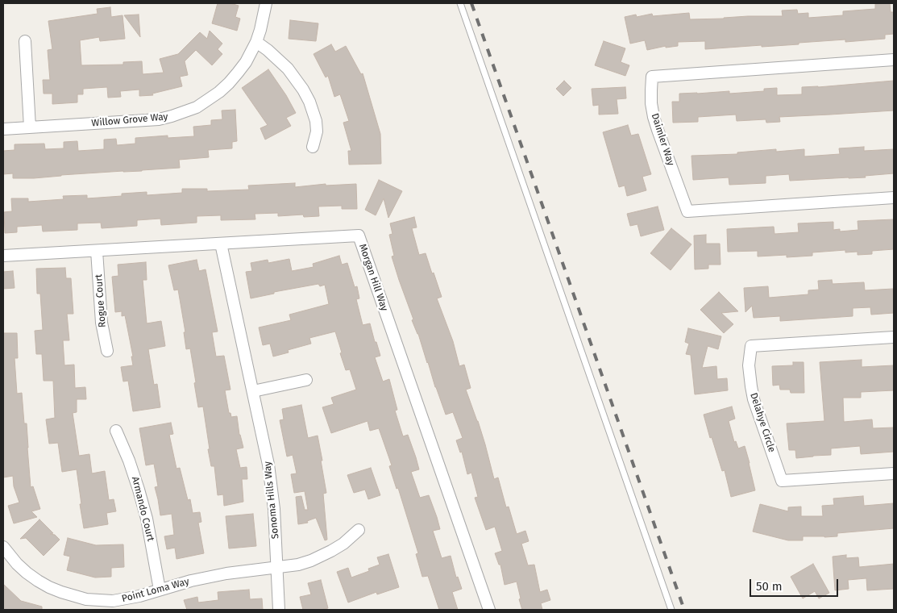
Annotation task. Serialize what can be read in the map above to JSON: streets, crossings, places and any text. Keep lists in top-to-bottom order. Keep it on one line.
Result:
{"streets":{"street":["Willow Grove Way","Daimler Way","Morgan Hill Way","Rogue Court","Delahye Circle","Sonoma Hills Way","Armando Court","Point Loma Way"]},"crossings":[["Morgan Hill Way","Rogue Court"],["Morgan Hill Way","Sonoma Hills Way"],["Sonoma Hills Way","Point Loma Way"],["Armando Court","Point Loma Way"]],"scale_bar":"50 m"}
